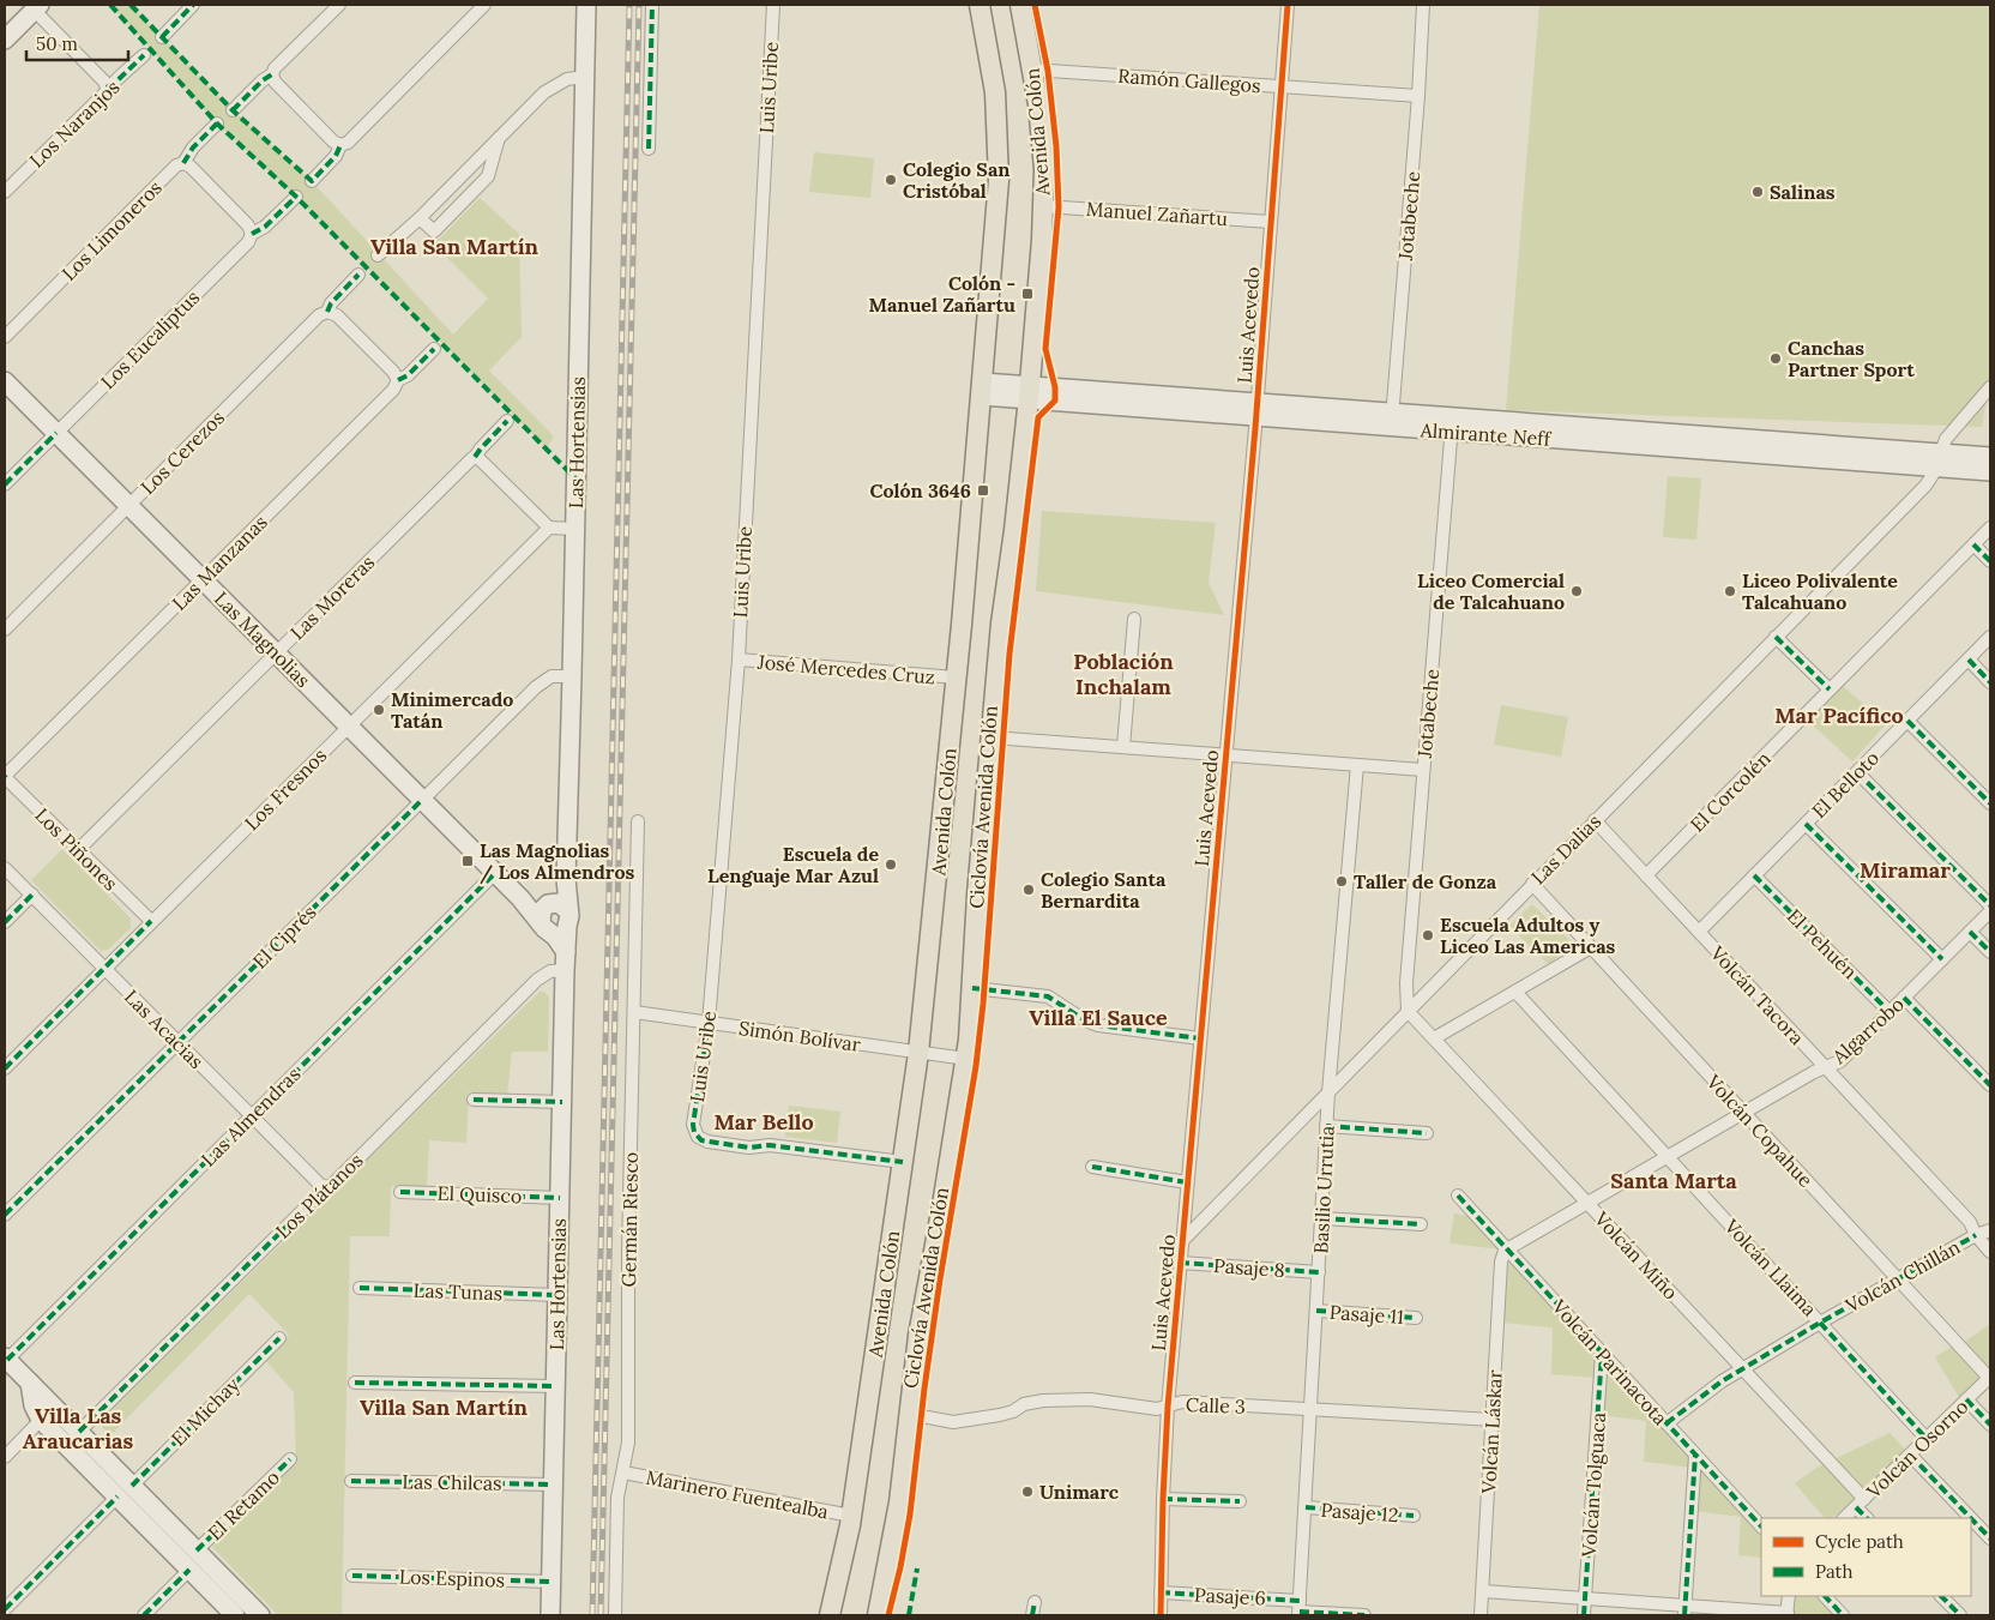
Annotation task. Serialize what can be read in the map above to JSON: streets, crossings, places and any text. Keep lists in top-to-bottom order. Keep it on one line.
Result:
{"streets":{"main road":["Avenida Colón"],"street":["Ramón Gallegos","Luis Uribe","Los Naranjos","Manuel Zañartu","Jotabeche","Los Limoneros","Luis Acevedo","Los Eucaliptus","Almirante Neff","Las Hortensias","Los Cerezos","Las Manzanas","Las Moreras","Las Magnolias","José Mercedes Cruz","El Belloto","Los Fresnos","El Corcolén","Los Piñones","Las Dalias","El Ciprés","El Pehuén","Volcán Tacora","Las Acacias","Algarrobo","Simón Bolívar","Las Almendras","Volcán Copahue","Basilio Urrutia","El Quisco","Los Plátanos","Germán Riesco","Volcán Miño","Pasaje 8","Volcán Llaima","Volcán Chillán","Las Tunas","Pasaje 11","Volcán Parinacota","Calle 3","El Michay","Volcán Láskar","Volcán Osorno","Las Chilcas","Volcán Tolguaca","Marinero Fuentealba","El Retamo","Pasaje 12","Los Espinos","Pasaje 6"],"cycle path":["Ciclovía Avenida Colón"]},"crossings":[["Ramón Gallegos","Avenida Colón"],["Ramón Gallegos","Jotabeche"],["Ramón Gallegos","Luis Acevedo"],["Luis Uribe","Avenida Colón"],["Luis Uribe","José Mercedes Cruz"],["Luis Uribe","Simón Bolívar"],["Avenida Colón","Manuel Zañartu"],["Avenida Colón","Almirante Neff"],["Avenida Colón","José Mercedes Cruz"],["Avenida Colón","Simón Bolívar"],["Avenida Colón","Calle 3"],["Avenida Colón","Marinero Fuentealba"],["Manuel Zañartu","Luis Acevedo"],["Jotabeche","Almirante Neff"],["Jotabeche","Las Dalias"],["Jotabeche","Volcán Miño"],["Luis Acevedo","Almirante Neff"],["Luis Acevedo","Las Dalias"],["Luis Acevedo","Pasaje 8"],["Luis Acevedo","Calle 3"],["Luis Acevedo","Pasaje 6"],["Los Eucaliptus","Las Magnolias"],["Almirante Neff","Las Dalias"],["Las Hortensias","Las Magnolias"],["Las Hortensias","El Ciprés"],["Las Hortensias","El Quisco"],["Las Hortensias","Los Plátanos"],["Las Hortensias","Las Tunas"],["Las Hortensias","Las Chilcas"],["Las Hortensias","Los Espinos"],["Los Cerezos","Las Magnolias"],["Las Manzanas","Las Magnolias"],["Las Manzanas","Los Piñones"],["Las Moreras","Las Magnolias"],["Las Moreras","Los Piñones"],["Las Magnolias","Los Fresnos"],["Las Magnolias","El Ciprés"],["Las Magnolias","Las Almendras"],["El Belloto","El Pehuén"],["El Belloto","Volcán Tacora"],["Los Fresnos","Los Piñones"],["Los Fresnos","Las Acacias"],["El Corcolén","Volcán Tacora"],["Las Dalias","Volcán Tacora"],["Las Dalias","Volcán Copahue"],["Las Dalias","Basilio Urrutia"],["Las Dalias","Volcán Miño"],["El Ciprés","Las Acacias"],["El Pehuén","Algarrobo"],["Volcán Tacora","Algarrobo"],["Volcán Tacora","Volcán Chillán"],["Las Acacias","Las Almendras"],["Las Acacias","Los Plátanos"],["Algarrobo","Volcán Copahue"],["Algarrobo","Volcán Miño"],["Algarrobo","Volcán Llaima"],["Algarrobo","Volcán Parinacota"],["Algarrobo","Volcán Láskar"],["Simón Bolívar","Germán Riesco"],["Volcán Copahue","Volcán Chillán"],["Volcán Copahue","Volcán Osorno"],["Basilio Urrutia","Pasaje 8"],["Basilio Urrutia","Pasaje 11"],["Basilio Urrutia","Calle 3"],["Basilio Urrutia","Pasaje 12"],["Basilio Urrutia","Pasaje 6"],["Germán Riesco","Marinero Fuentealba"],["Volcán Miño","Volcán Chillán"],["Volcán Miño","Volcán Osorno"],["Volcán Llaima","Volcán Chillán"],["Volcán Llaima","Volcán Osorno"],["Volcán Chillán","Volcán Parinacota"],["Volcán Parinacota","Volcán Láskar"],["Volcán Parinacota","Volcán Tolguaca"],["Calle 3","Volcán Láskar"]],"districts":["Villa San Martín","Población Inchalam","Mar Pacífico","Miramar","Villa El Sauce","Mar Bello","Santa Marta","Villa San Martín","Villa Las Araucarias"],"places":{"other":["Colegio San Cristóbal","Salinas","Canchas Partner Sport","Liceo Comercial de Talcahuano","Liceo Polivalente Talcahuano","Minimercado Tatán","Escuela de Lenguaje Mar Azul","Taller de Gonza","Colegio Santa Bernardita","Escuela Adultos y Liceo Las Americas","Unimarc"],"transit":["Colón - Manuel Zañartu","Colón 3646","Las Magnolias / Los Almendros"]},"legend":["Cycle path","Path"],"scale_bar":"50 m"}
